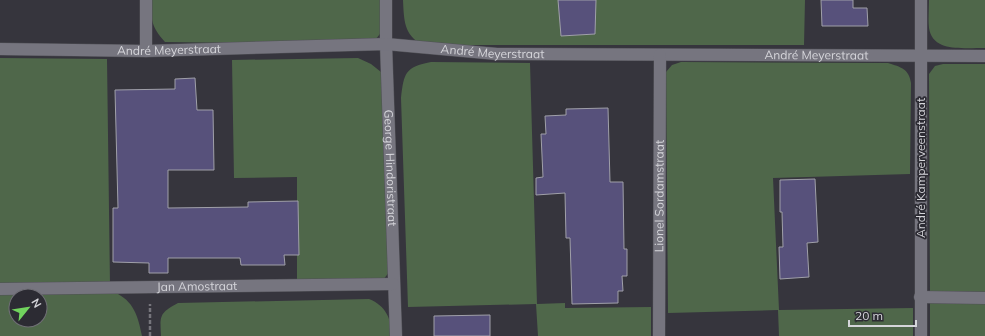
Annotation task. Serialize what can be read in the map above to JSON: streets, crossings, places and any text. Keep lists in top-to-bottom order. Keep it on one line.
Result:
{"streets":{"street":["André Meyerstraat","George Hindoristraat","André Kamperveenstraat","Lionel Sordamstraat","Jan Amostraat"]},"crossings":[["André Meyerstraat","George Hindoristraat"],["André Meyerstraat","André Kamperveenstraat"],["André Meyerstraat","Lionel Sordamstraat"],["George Hindoristraat","Jan Amostraat"]],"scale_bar":"20 m","north":"top right"}
